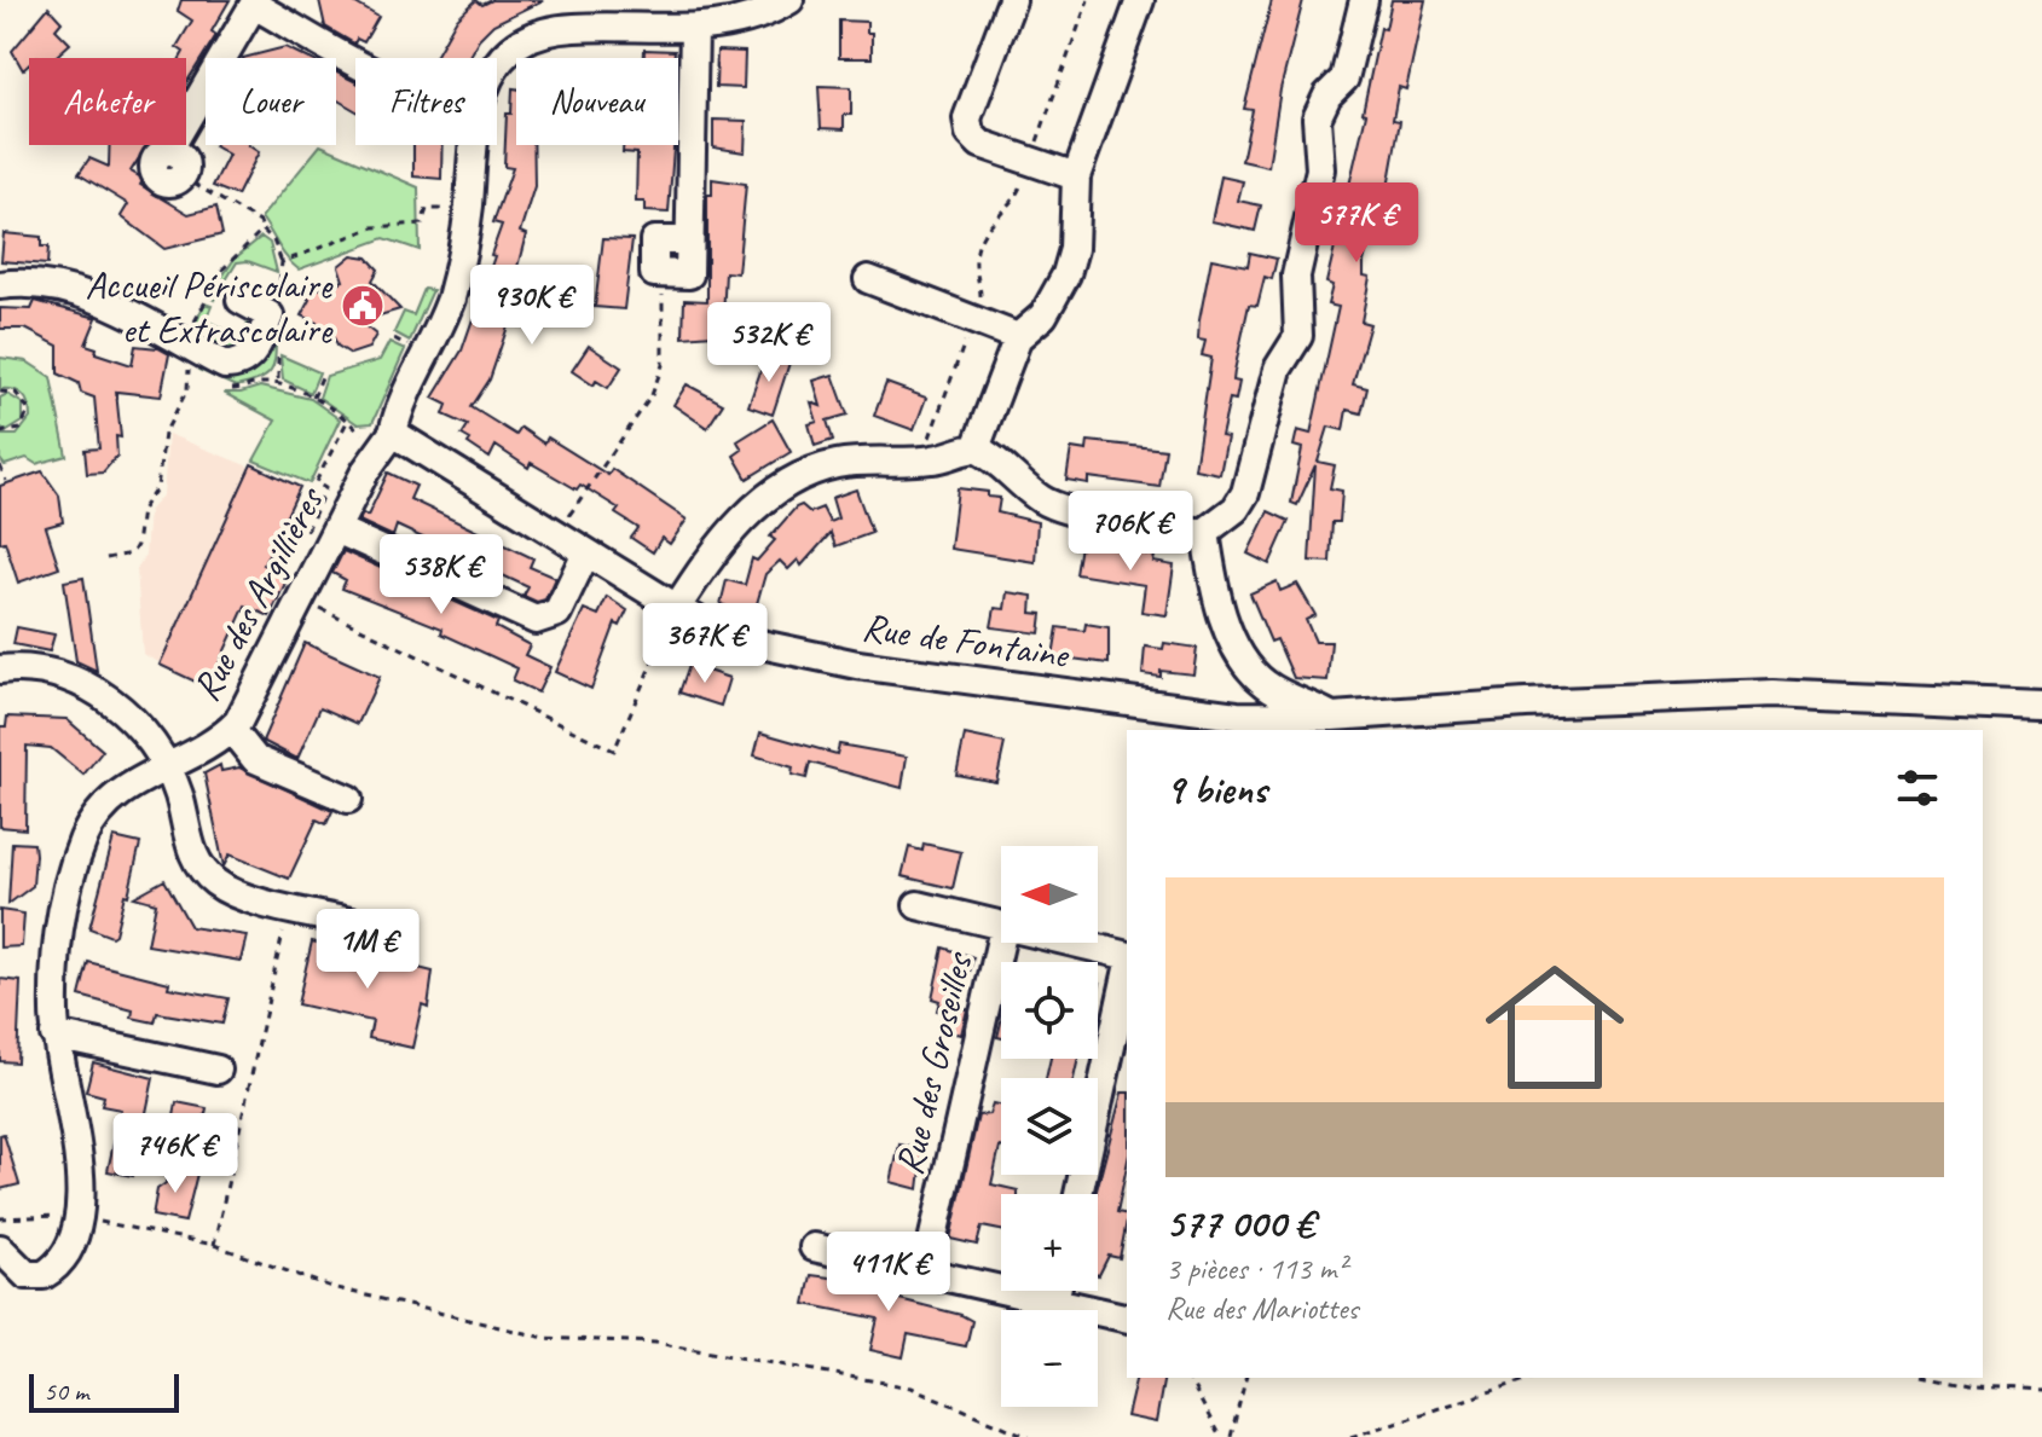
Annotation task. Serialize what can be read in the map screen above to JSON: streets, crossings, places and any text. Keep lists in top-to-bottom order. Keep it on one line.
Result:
{"streets":{"street":["Rue des Argillières","Rue de Fontaine","Rue des Groseilles"]},"crossings":[["Rue des Argillières","Rue de Fontaine"]],"places":{"public building":["Accueil Périscolaire et Extrascolaire"]},"scale_bar":"50 m","north":"left","page":{"chip":["Acheter","Louer","Filtres","Nouveau"],"price":["577K €","930K €","532K €","706K €","538K €","367K €","1M €","746K €","411K €"],"heading":"9 biens","map_buttons":["+","−"],"list":[{"name":"577 000 €","note":"3 pièces · 113 m² · Rue des Mariottes"}],"scale":"50 m"}}
